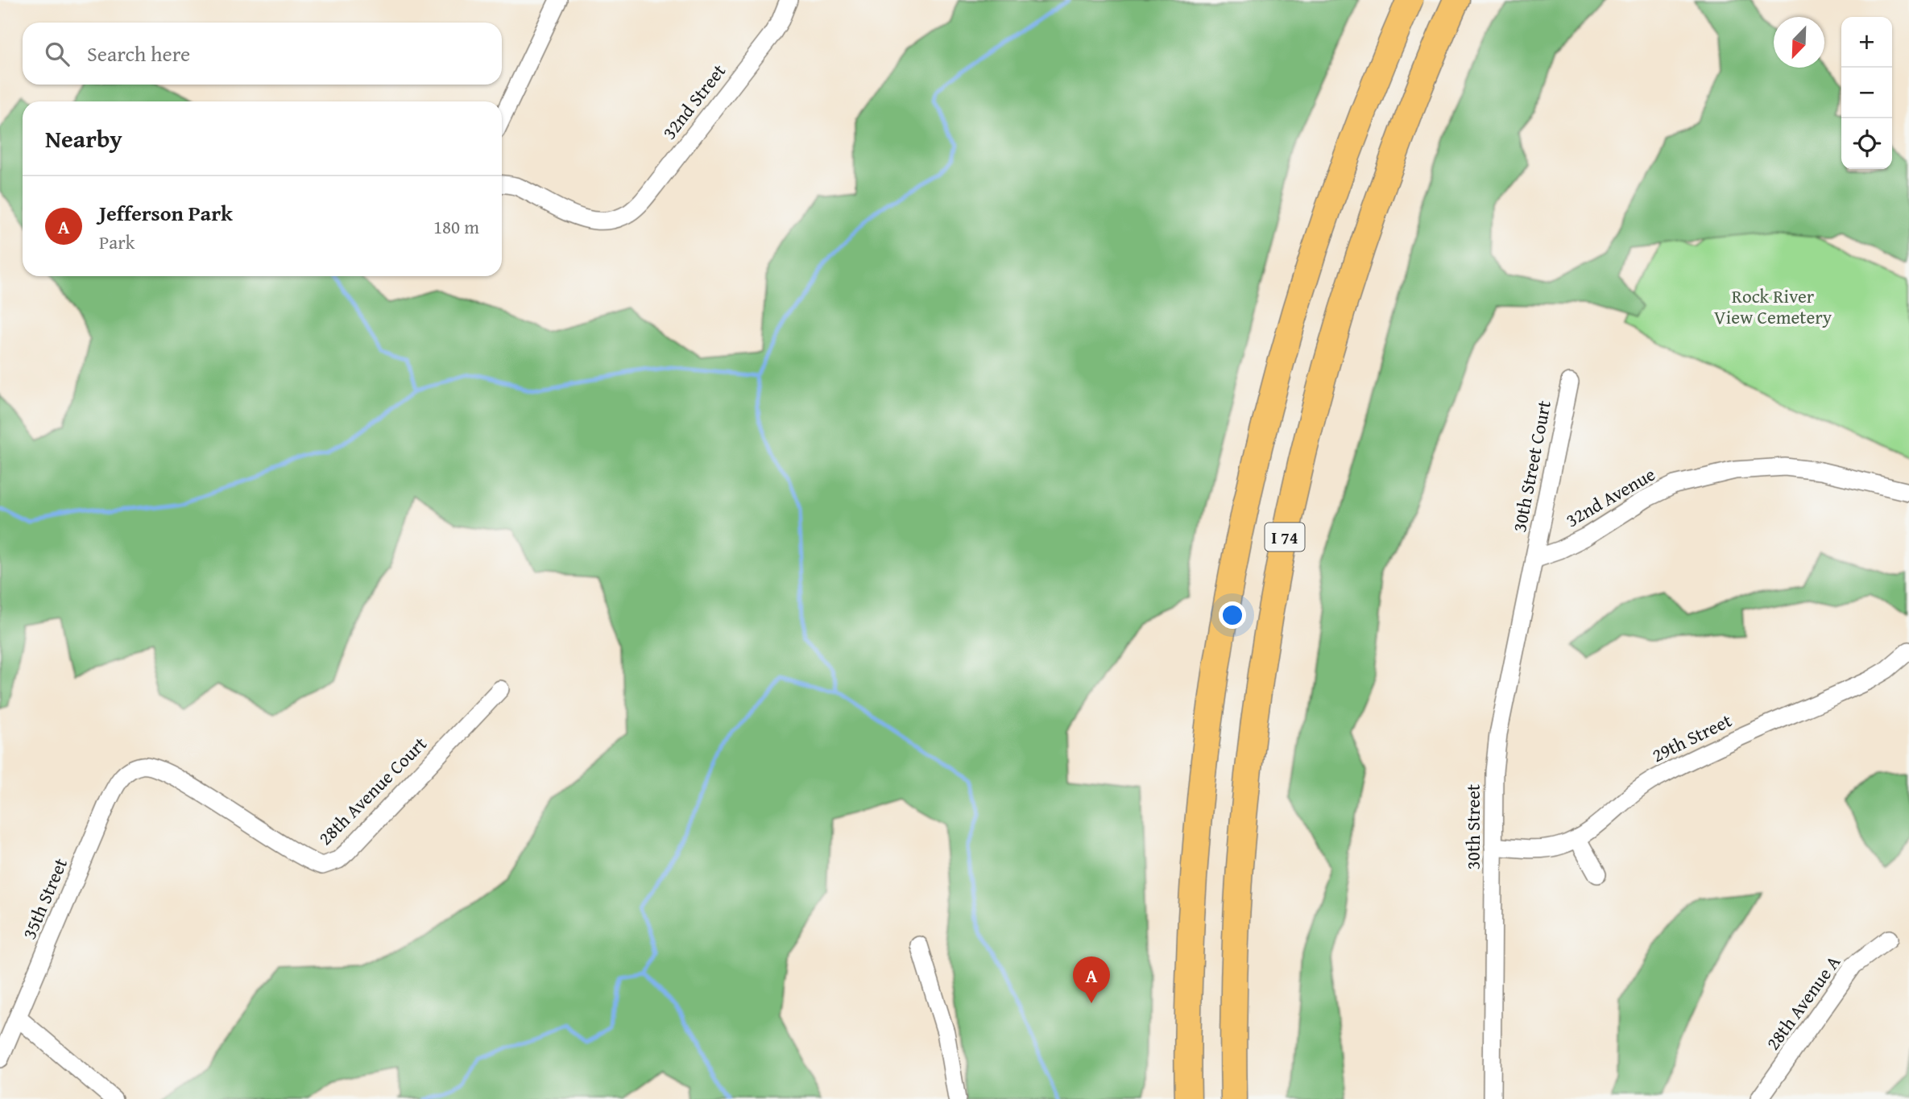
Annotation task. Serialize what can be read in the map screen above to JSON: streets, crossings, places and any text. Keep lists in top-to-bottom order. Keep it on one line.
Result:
{"streets":{"highway":["I 74"],"street":["32nd Street","30th Street Court","32nd Avenue","29th Street","28th Avenue Court","30th Street","35th Street","28th Avenue A"]},"crossings":[["30th Street Court","32nd Avenue"],["30th Street Court","30th Street"],["32nd Avenue","30th Street"],["29th Street","30th Street"],["28th Avenue Court","35th Street"]],"parks":["Rock River View Cemetery"],"north":"bottom left","page":{"map_buttons":["+","−"],"search":"Search here","heading":"Nearby","list":[{"mark":"A","name":"Jefferson Park","note":"Park","value":"180 m"}],"pins":"A"}}
